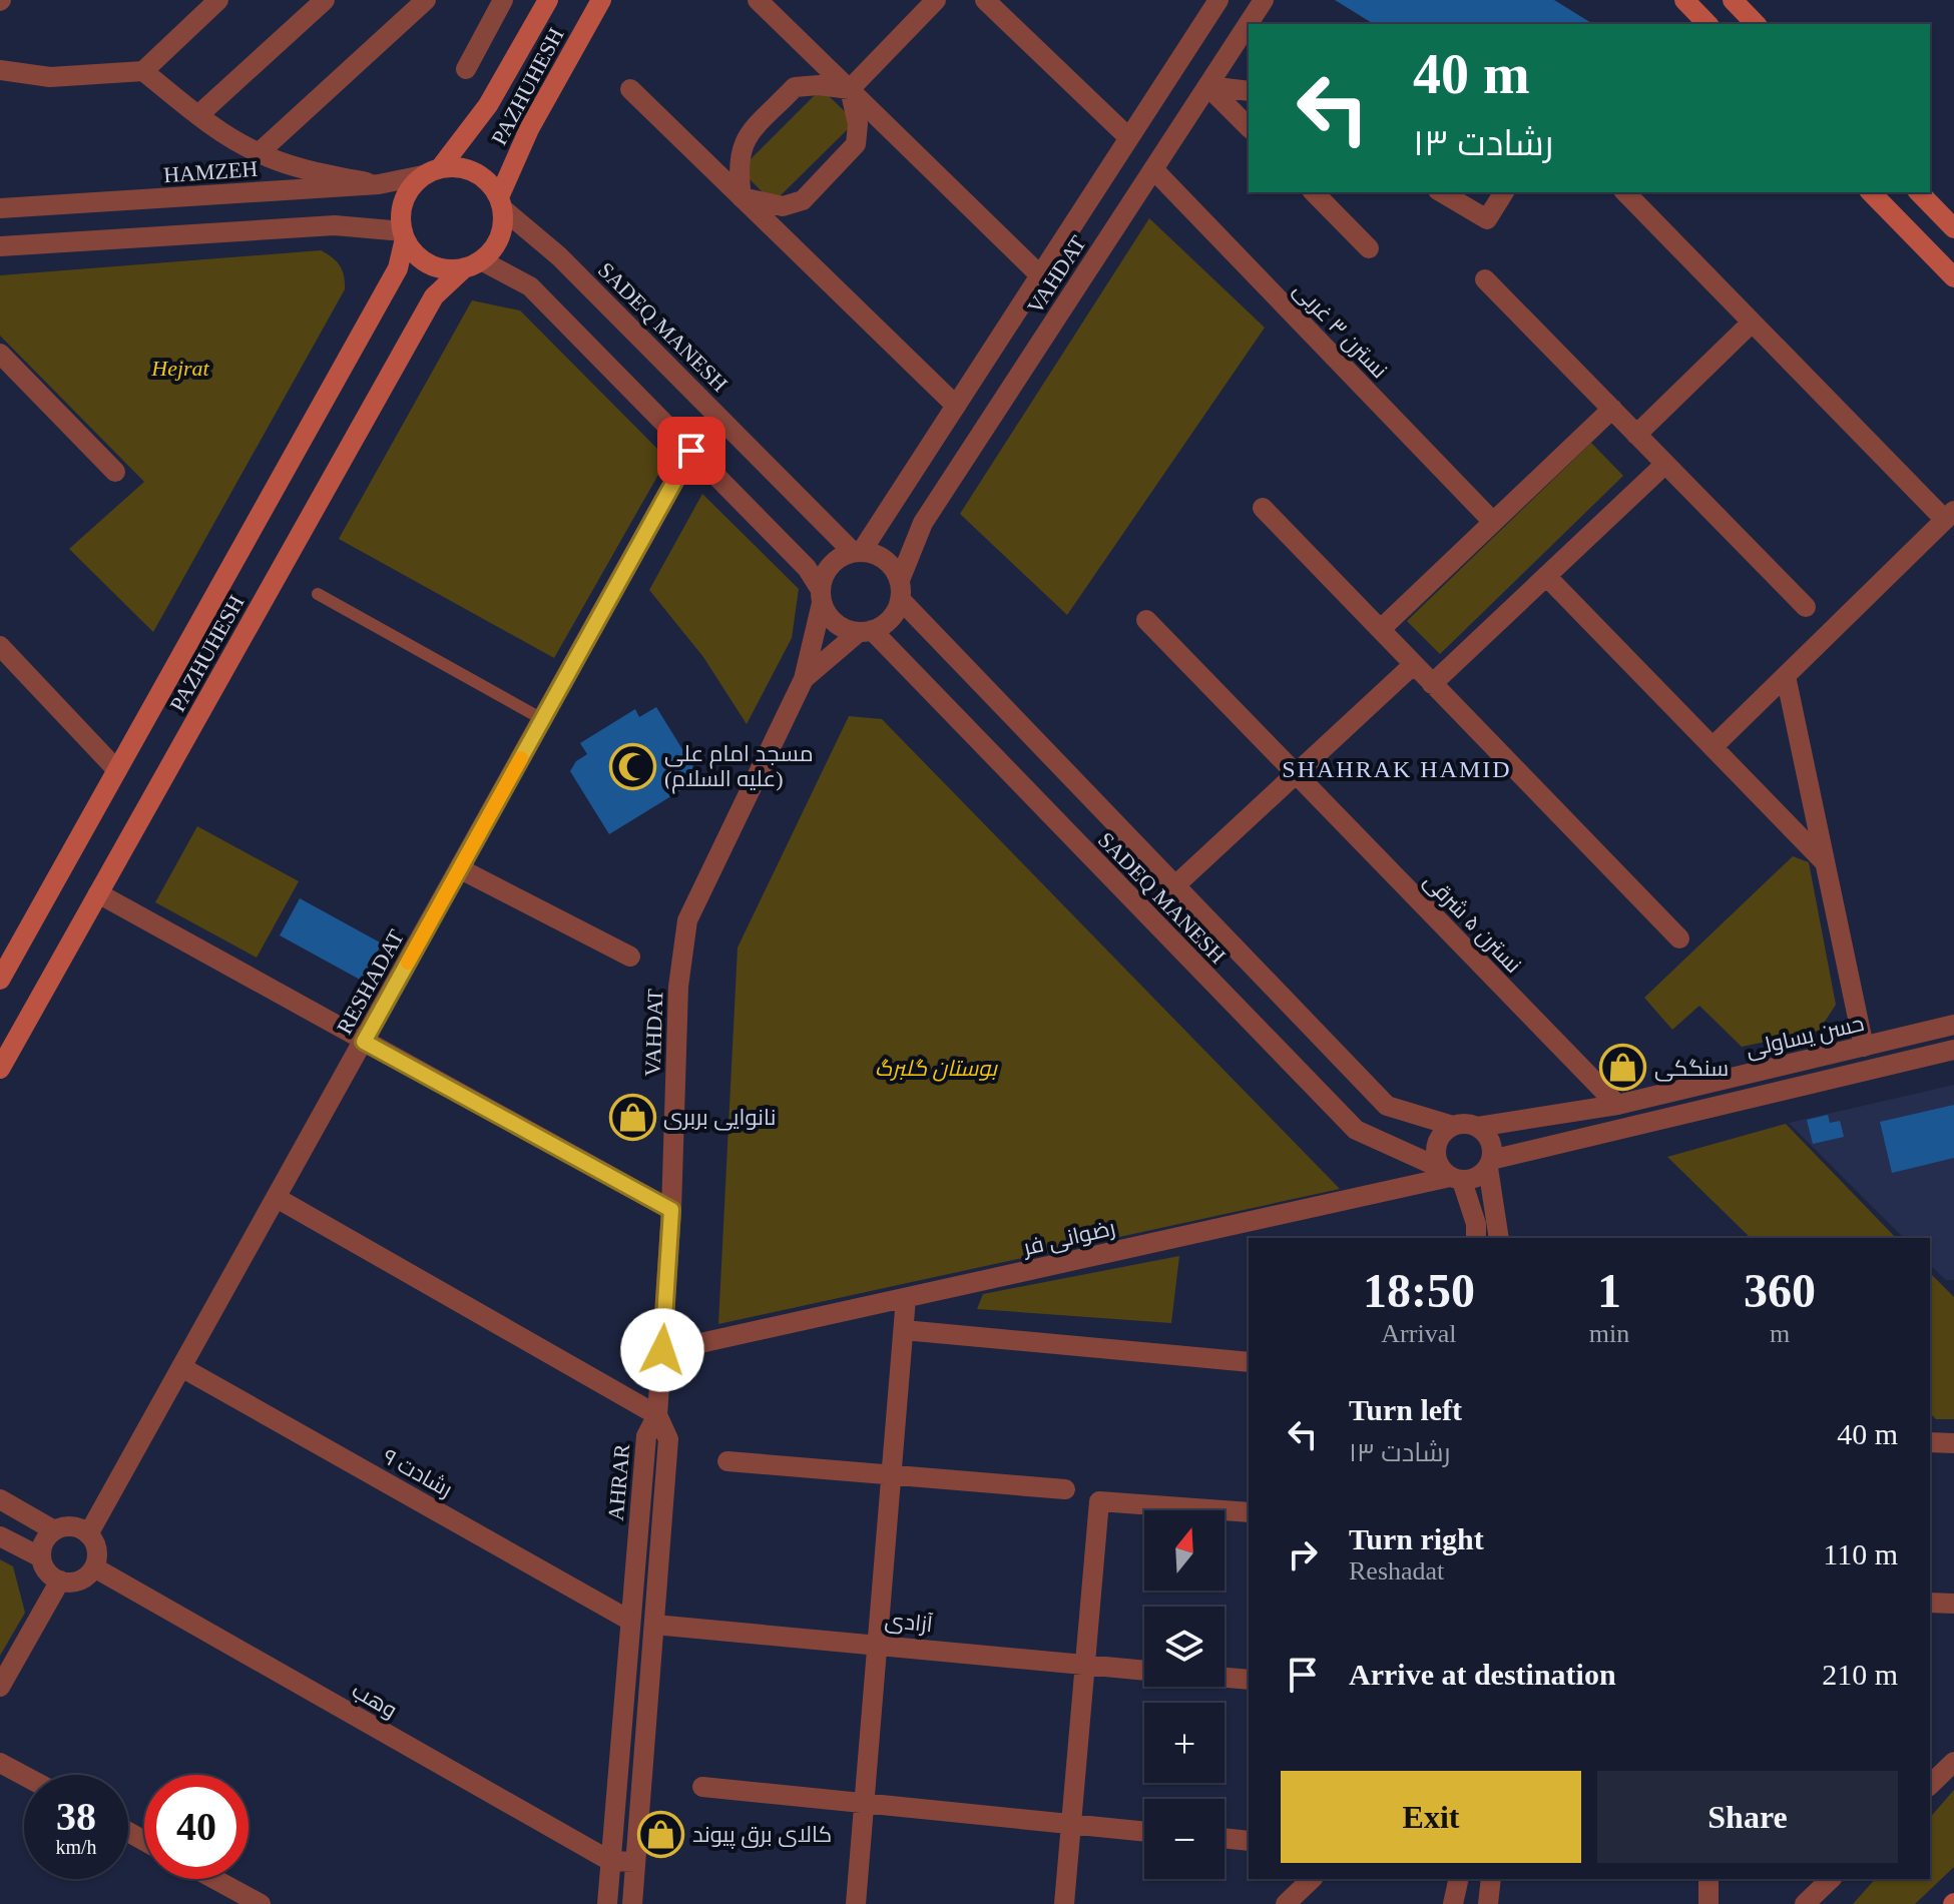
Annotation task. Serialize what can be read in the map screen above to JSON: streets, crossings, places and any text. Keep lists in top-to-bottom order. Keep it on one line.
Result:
{"streets":{"main road":["PAZHUHESH"],"street":["HAMZEH","VAHDAT","SADEQ MANESH","نسترن ۳ غربی","نسترن ۵ شرقی","RESHADAT","حسن یساولی","رضوانی فر","رشادت ۹","AHRAR","آزادی","وهب"]},"crossings":[["PAZHUHESH","HAMZEH"],["PAZHUHESH","SADEQ MANESH"],["HAMZEH","SADEQ MANESH"],["VAHDAT","SADEQ MANESH"],["VAHDAT","نسترن ۳ غربی"],["VAHDAT","AHRAR"],["SADEQ MANESH","حسن یساولی"],["SADEQ MANESH","رضوانی فر"],["نسترن ۵ شرقی","حسن یساولی"],["RESHADAT","رشادت ۹"],["RESHADAT","وهب"],["حسن یساولی","رضوانی فر"],["رشادت ۹","AHRAR"],["AHRAR","وهب"]],"districts":["SHAHRAK HAMID"],"parks":["Hejrat","بوستان گلبرگ"],"places":{"mosque":["مسجد امام علی (علیه السلام)"],"shop":["سنگکی","نانوایی بربری","کالای برق پیوند"]},"north":"top","page":{"turn":["40 m","رشادت ۱۳"],"eta":["18:50","Arrival","1","min","360","m"],"list":[{"name":"Turn left","note":"رشادت ۱۳","value":"40 m"},{"name":"Turn right","note":"Reshadat","value":"110 m"},{"name":"Arrive at destination","value":"210 m"}],"map_buttons":["+","−"],"buttons":["Exit","Share"],"speed":"38 km/h","limit":"40"}}
